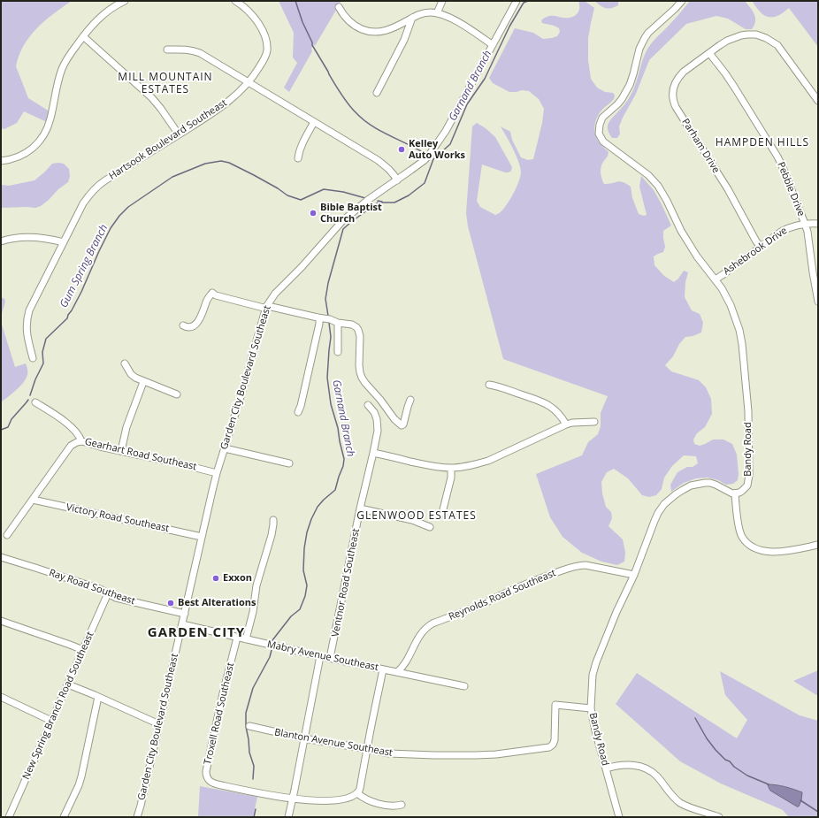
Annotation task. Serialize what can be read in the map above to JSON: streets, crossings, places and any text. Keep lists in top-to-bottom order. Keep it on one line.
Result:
{"streets":{"street":["Hartsook Boulevard Southeast","Parham Drive","Pebble Drive","Ashebrook Drive","Garden City Boulevard Southeast","Bandy Road","Gearhart Road Southeast","Victory Road Southeast","Ventnor Road Southeast","Ray Road Southeast","Reynolds Road Southeast","Mabry Avenue Southeast","New Spring Branch Road Southeast","Troxell Road Southeast","Blanton Avenue Southeast"]},"crossings":[["Parham Drive","Pebble Drive"],["Parham Drive","Ashebrook Drive"],["Pebble Drive","Ashebrook Drive"],["Ashebrook Drive","Bandy Road"],["Garden City Boulevard Southeast","Gearhart Road Southeast"],["Garden City Boulevard Southeast","Victory Road Southeast"],["Garden City Boulevard Southeast","Ray Road Southeast"],["Garden City Boulevard Southeast","Mabry Avenue Southeast"],["Bandy Road","Reynolds Road Southeast"],["Bandy Road","Blanton Avenue Southeast"],["Ventnor Road Southeast","Mabry Avenue Southeast"],["Ray Road Southeast","New Spring Branch Road Southeast"],["Reynolds Road Southeast","Mabry Avenue Southeast"],["Mabry Avenue Southeast","Troxell Road Southeast"]],"districts":["MILL MOUNTAIN ESTATES","HAMPDEN HILLS","GLENWOOD ESTATES","GARDEN CITY"],"water":["Garnand Branch","Gum Spring Branch"],"places":["Kelley Auto Works","Bible Baptist Church","Exxon","Best Alterations"]}
